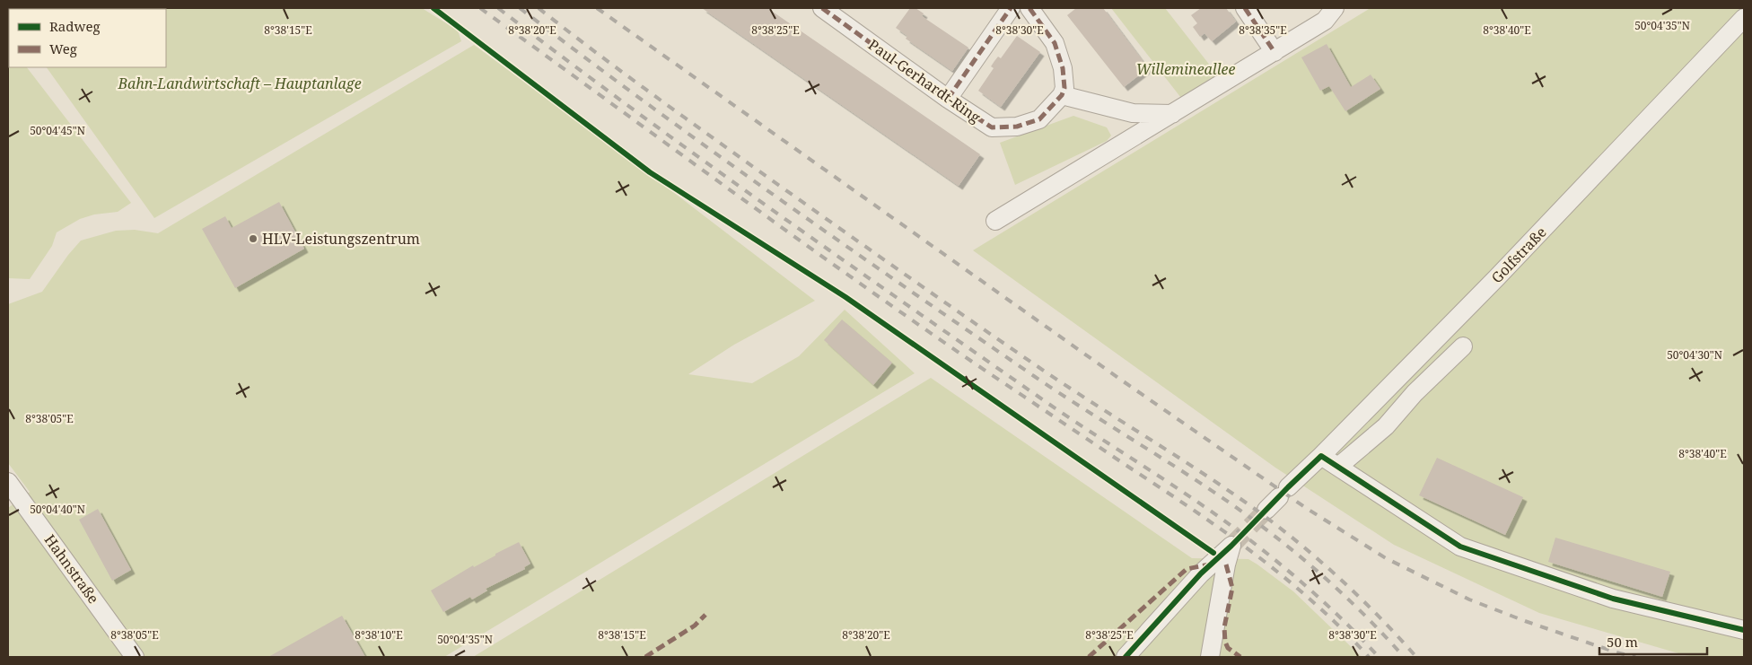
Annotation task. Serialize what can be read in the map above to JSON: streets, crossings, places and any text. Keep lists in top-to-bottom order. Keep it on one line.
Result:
{"streets":{"street":["Paul-Gerhardt-Ring","Golfstraße","Hahnstraße"]},"parks":["Willemineallee","Bahn-Landwirtschaft – Hauptanlage"],"places":["HLV-Leistungszentrum"],"legend":["Radweg","Weg"],"scale_bar":"50 m","coordinates":["50°04'35\"N","8°38'15\"E","8°38'20\"E","8°38'25\"E","8°38'30\"E","8°38'40\"E","8°38'35\"E","50°04'45\"N","50°04'30\"N","8°38'05\"E","50°04'40\"N","8°38'10\"E"]}
